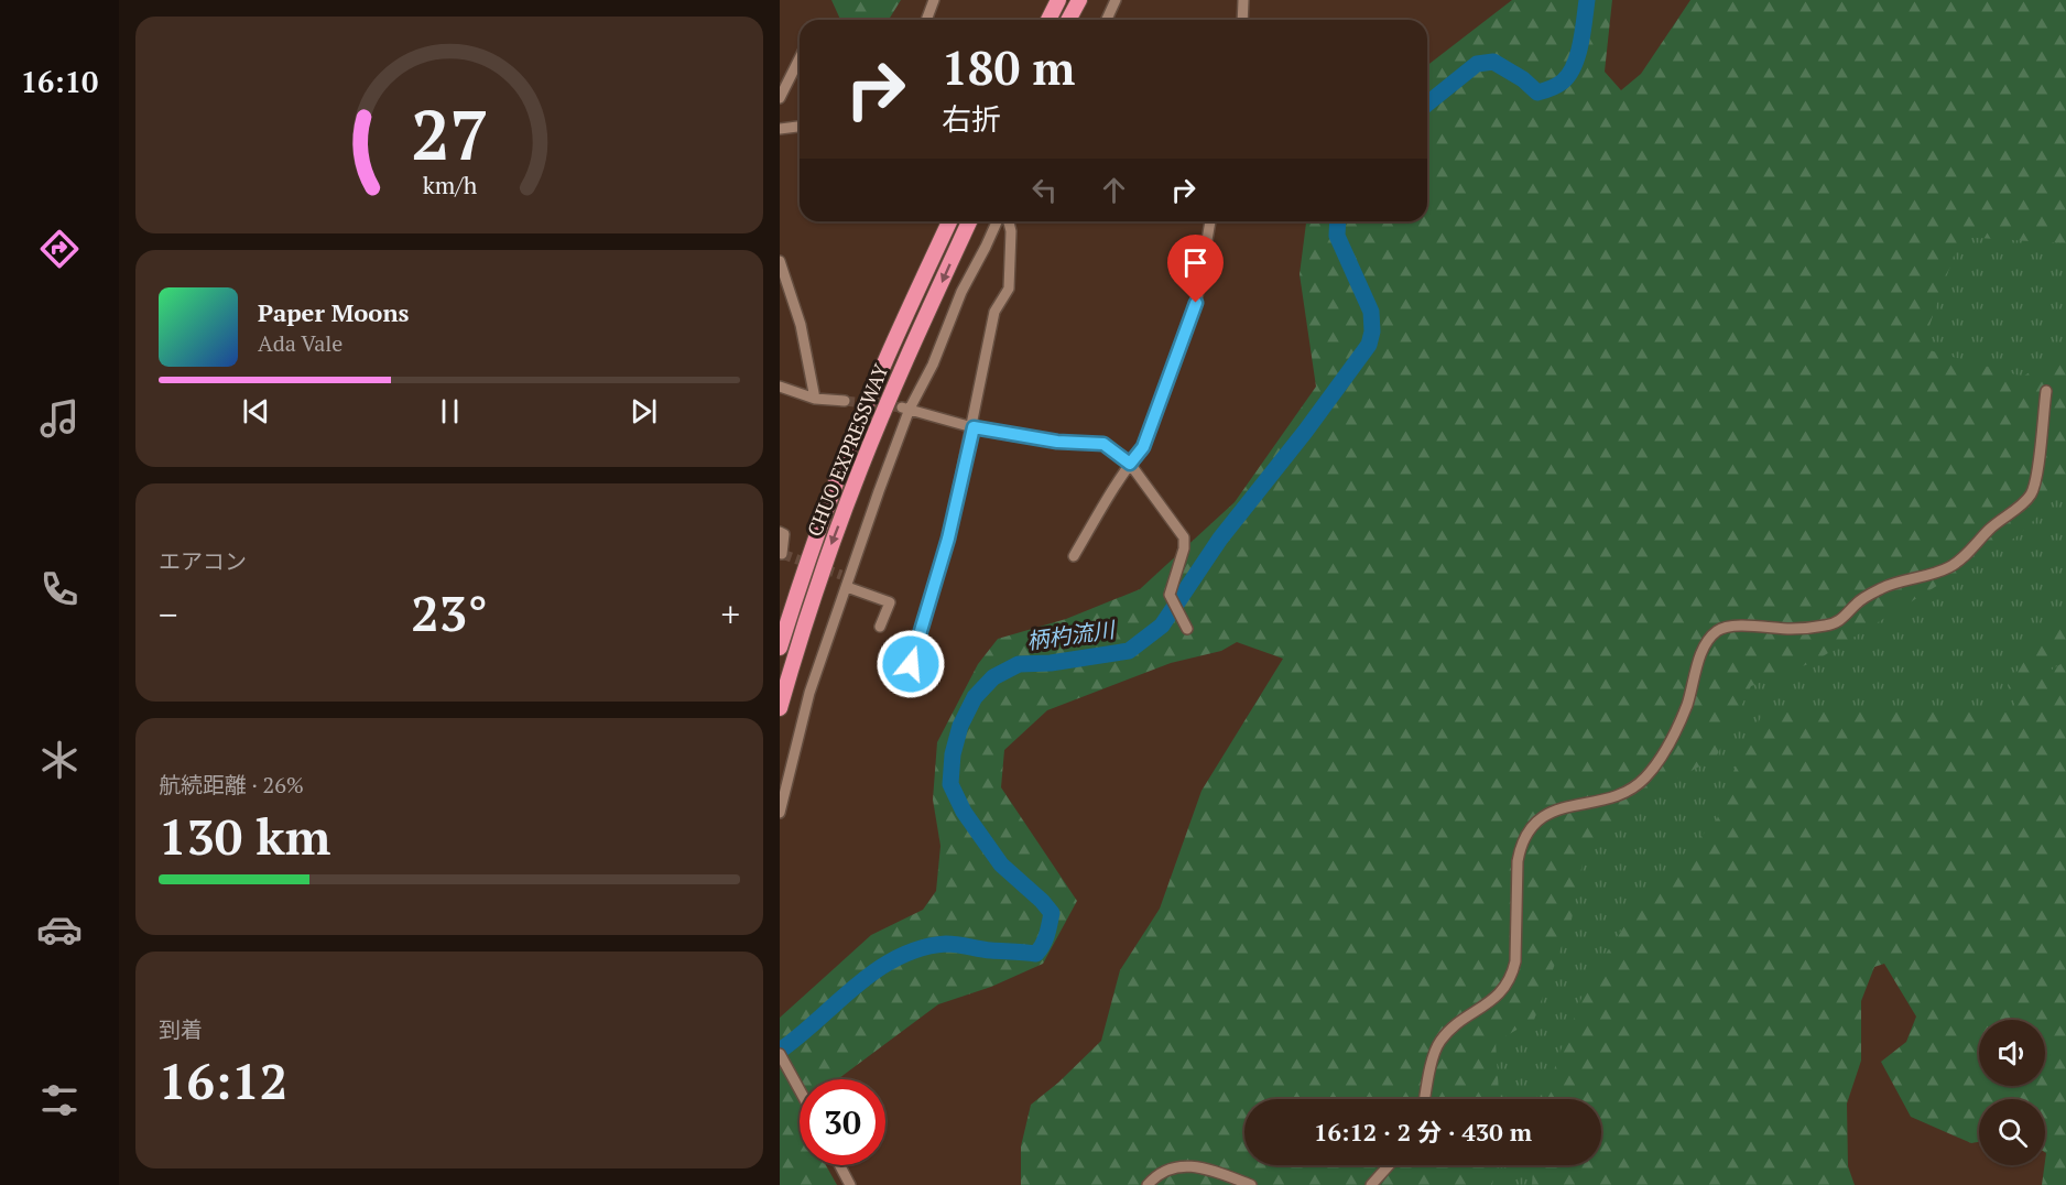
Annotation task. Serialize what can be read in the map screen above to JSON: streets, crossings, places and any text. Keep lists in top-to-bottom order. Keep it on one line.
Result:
{"streets":{"highway":["CHUO EXPRESSWAY"]},"water":["柄杓流川"],"page":{"tabs":"16:10","turn":["180 m","右折"],"song":["Paper Moons","Ada Vale"],"tile":["エアコン",["航続距離 · 26%","130 km"],["到着","16:12"]],"heat":["−","23°","+"],"limit":"30","trip":"16:12 · 2 分 · 430 m","gauge":["27","km/h"]}}
